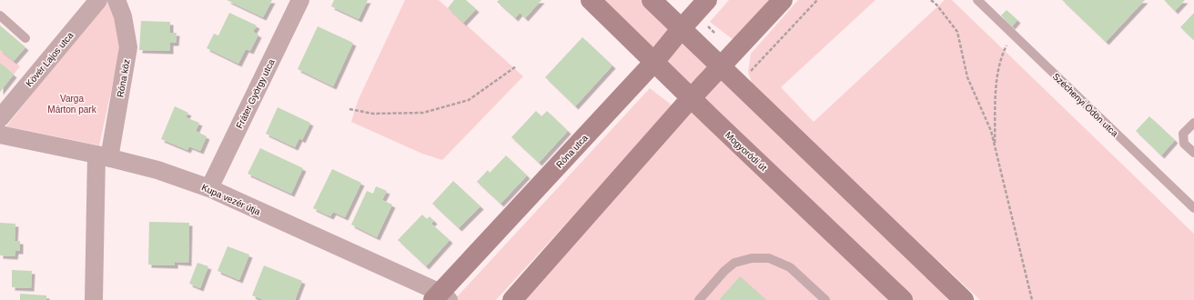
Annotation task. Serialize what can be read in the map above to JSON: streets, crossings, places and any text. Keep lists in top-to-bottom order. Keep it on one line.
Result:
{"streets":{"street":["Kövér Lajos utca","Róna köz","Fráter György utca","Róna utca","Mogyoródi út","Kupa vezér útja"],"lane":["Széchenyi Ödön utca"]},"crossings":[["Róna köz","Kupa vezér útja"],["Fráter György utca","Kupa vezér útja"],["Róna utca","Mogyoródi út"],["Róna utca","Kupa vezér útja"]],"parks":["Varga Márton park"]}
